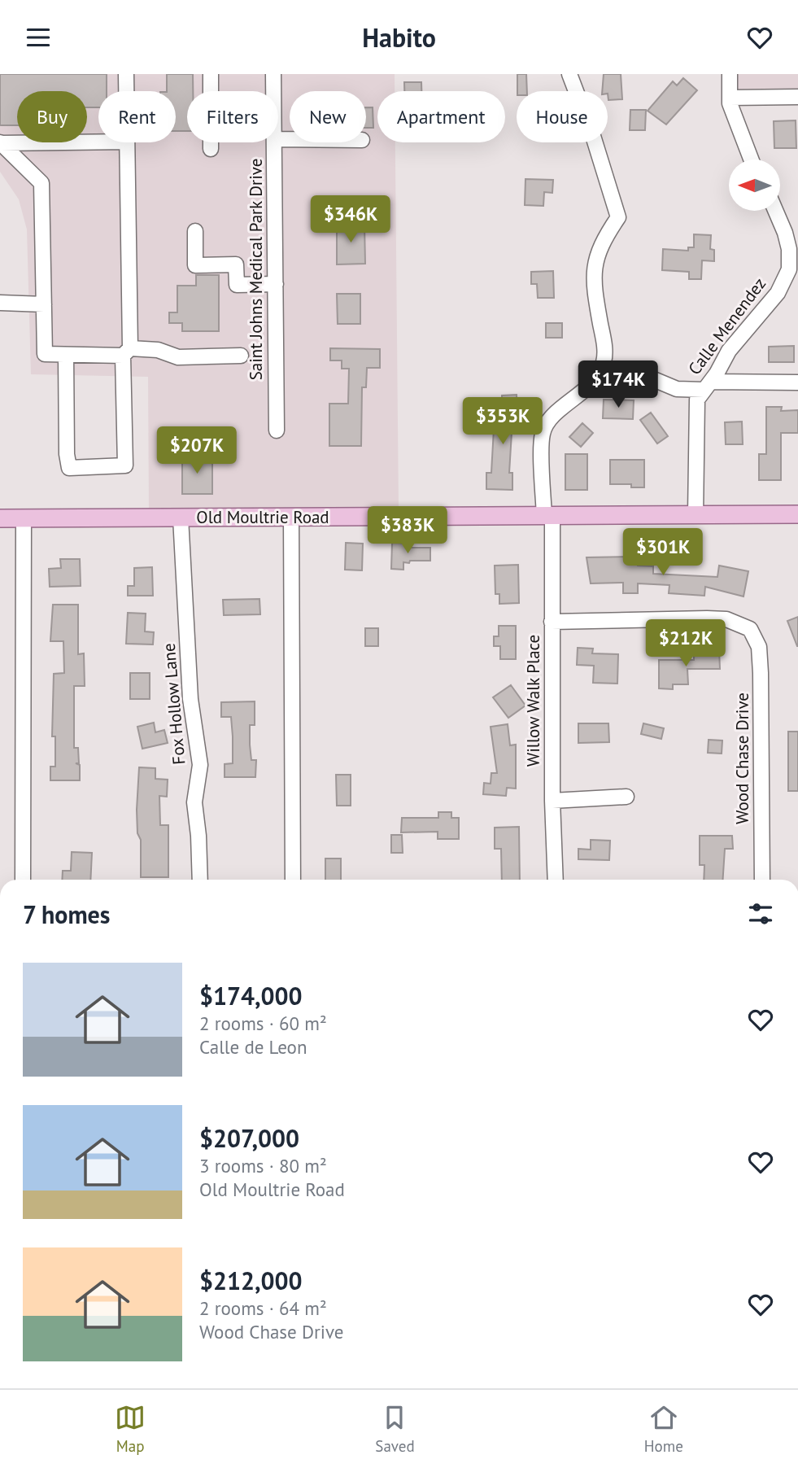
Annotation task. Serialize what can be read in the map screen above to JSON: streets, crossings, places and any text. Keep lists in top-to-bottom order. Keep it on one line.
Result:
{"streets":{"main road":["Old Moultrie Road"],"street":["Saint Johns Medical Park Drive","Calle Menendez","Willow Walk Place","Fox Hollow Lane","Wood Chase Drive"]},"crossings":[["Calle Menendez","Old Moultrie Road"],["Old Moultrie Road","Willow Walk Place"],["Old Moultrie Road","Fox Hollow Lane"],["Willow Walk Place","Wood Chase Drive"]],"north":"left","page":{"header":"Habito","chip":["Buy","Rent","Filters","New","Apartment","House"],"price":["$346K","$174K","$353K","$207K","$383K","$301K","$212K"],"heading":"7 homes","list":[{"name":"$174,000","note":"2 rooms · 60 m² · Calle de Leon"},{"name":"$207,000","note":"3 rooms · 80 m² · Old Moultrie Road"},{"name":"$212,000","note":"2 rooms · 64 m² · Wood Chase Drive"}],"tabs":["Map","Saved","Home"]}}
